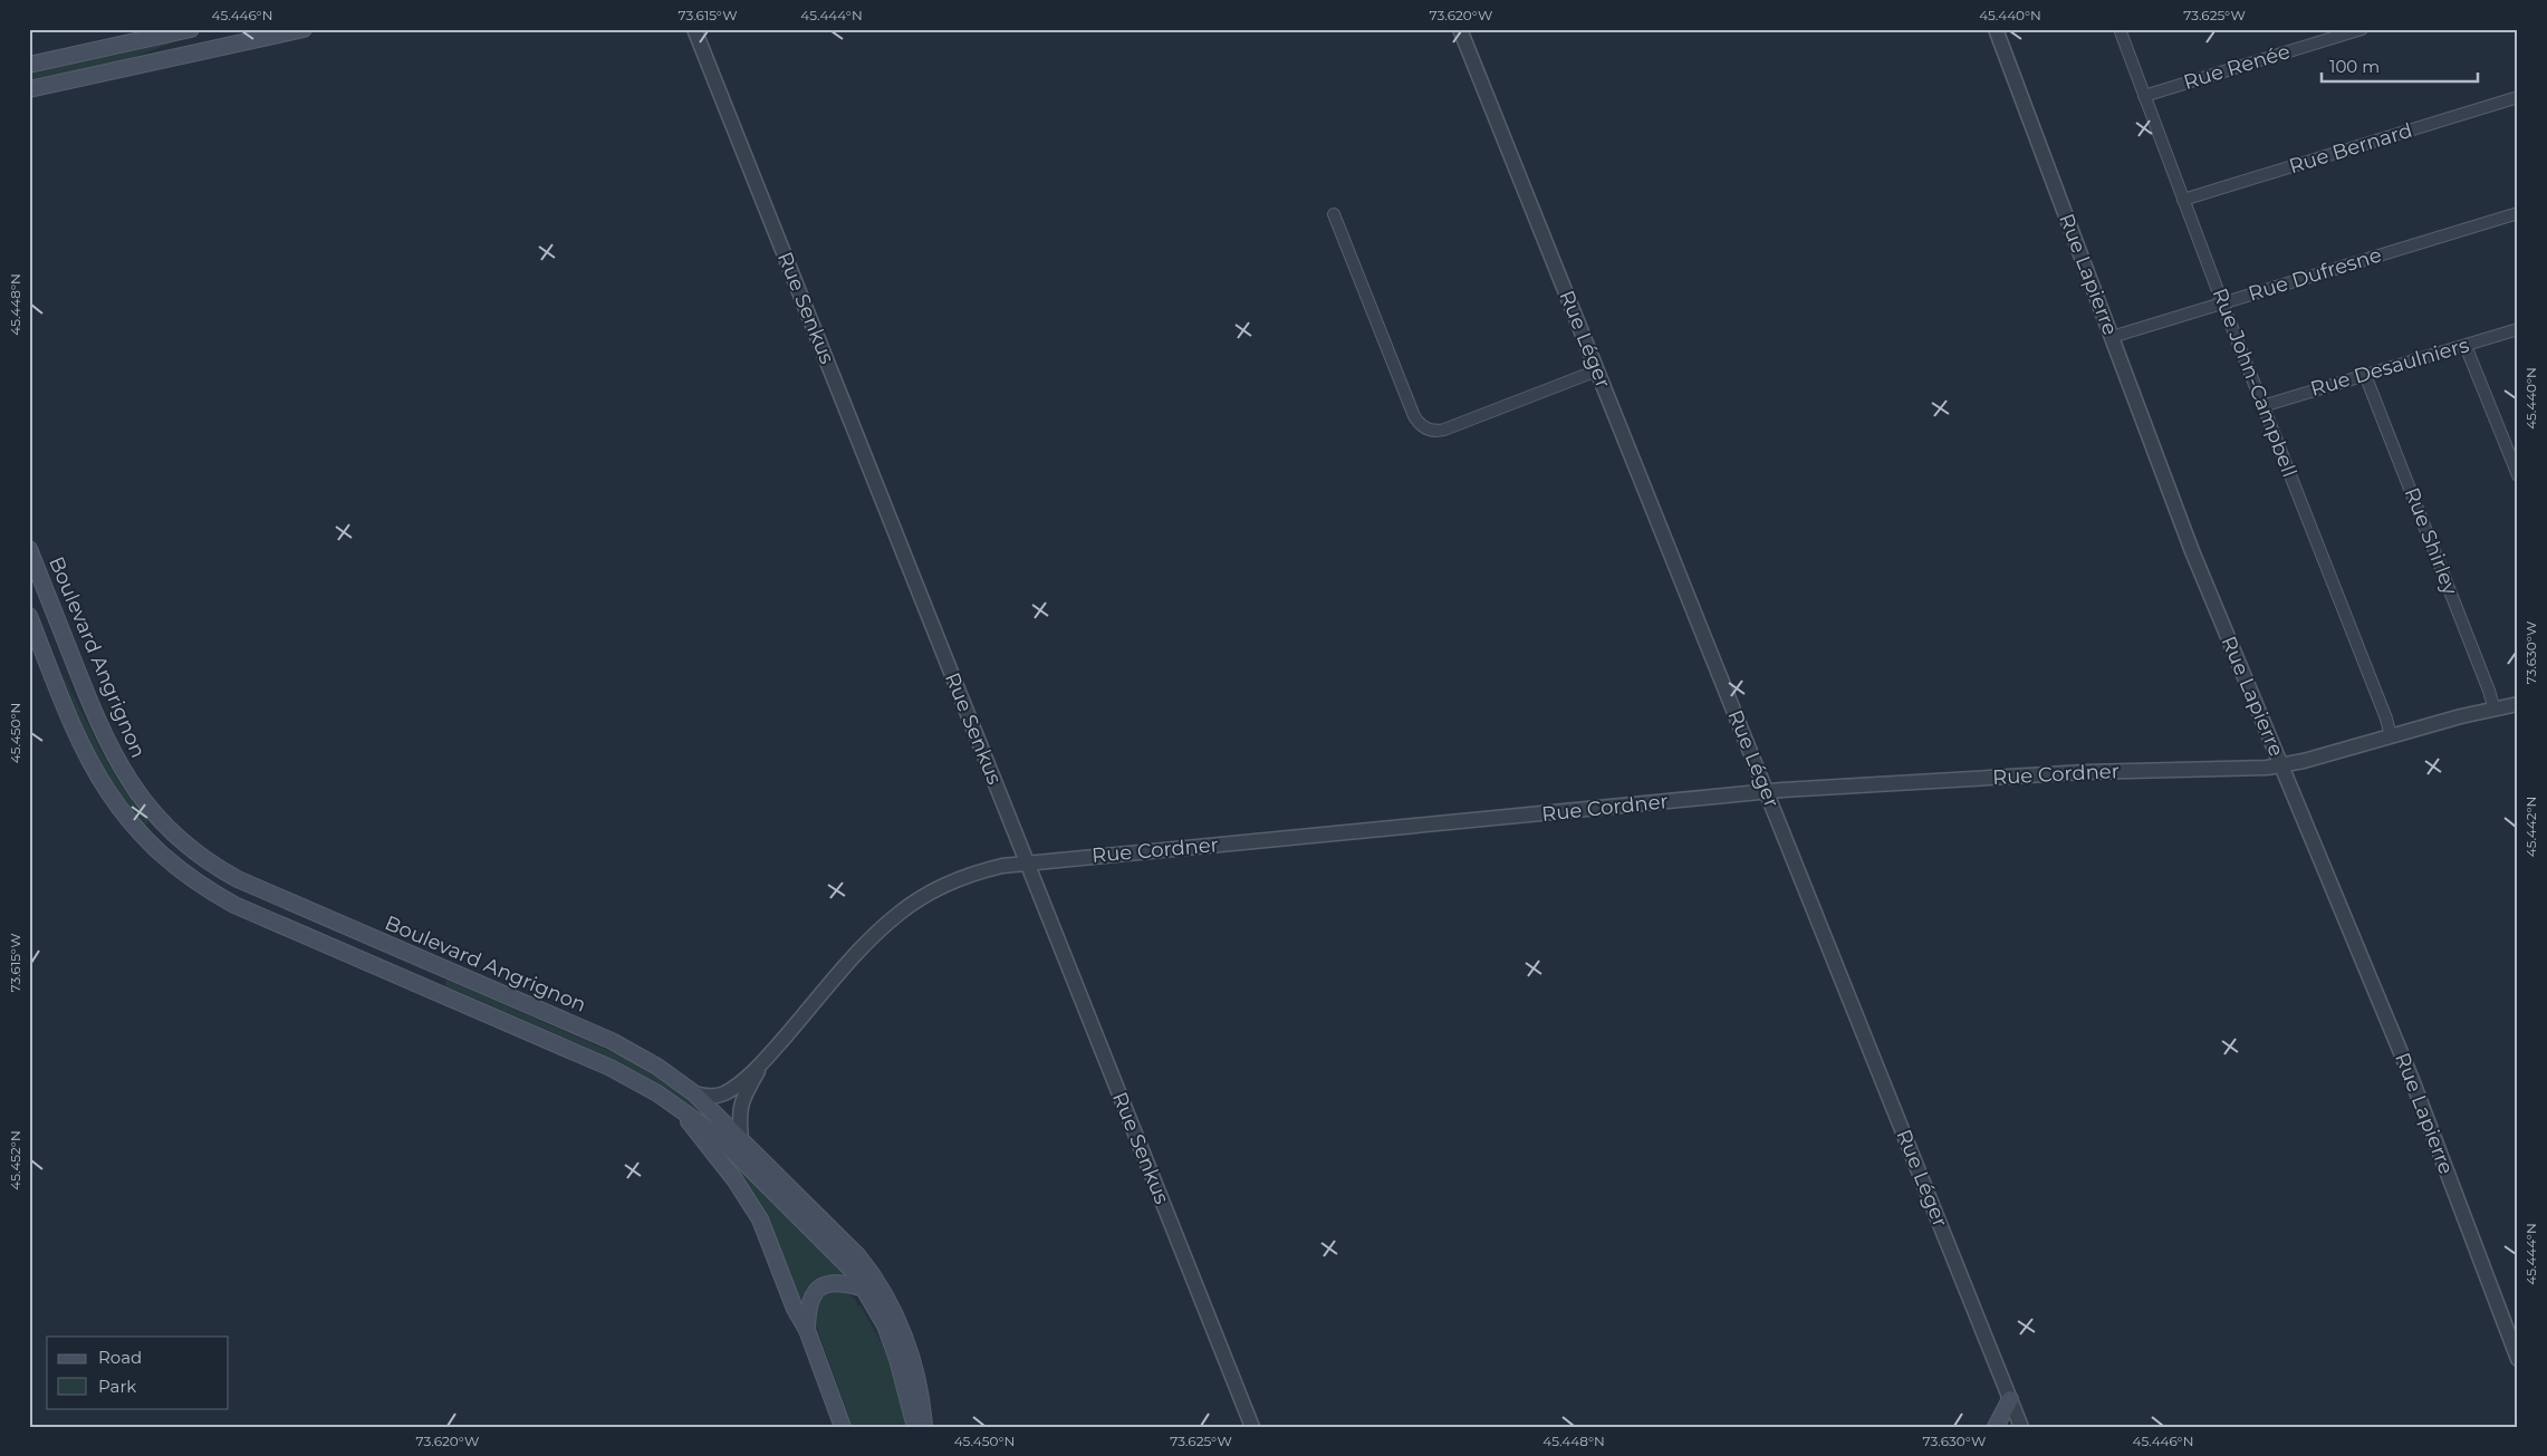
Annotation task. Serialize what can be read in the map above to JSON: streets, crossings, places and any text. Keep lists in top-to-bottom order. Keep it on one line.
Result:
{"streets":{"main road":["Boulevard Angrignon"],"street":["Rue Renée","Rue Bernard","Rue Lapierre","Rue Dufresne","Rue Senkus","Rue Léger","Rue Desaulniers","Rue John-Campbell","Rue Shirley","Rue Cordner"]},"crossings":[["Rue Renée","Rue John-Campbell"],["Rue Bernard","Rue John-Campbell"],["Rue Lapierre","Rue Dufresne"],["Rue Lapierre","Rue Cordner"],["Rue Dufresne","Rue John-Campbell"],["Rue Senkus","Rue Cordner"],["Rue Léger","Rue Cordner"],["Rue Desaulniers","Rue John-Campbell"],["Rue Desaulniers","Rue Shirley"],["Rue John-Campbell","Rue Cordner"],["Rue Shirley","Rue Cordner"]],"legend":["Road","Park"],"scale_bar":"100 m","coordinates":["45.446°N","73.615°W","45.444°N","73.620°W","45.440°N","73.625°W","45.448°N","73.630°W","45.450°N","45.442°N","45.452°N"]}
